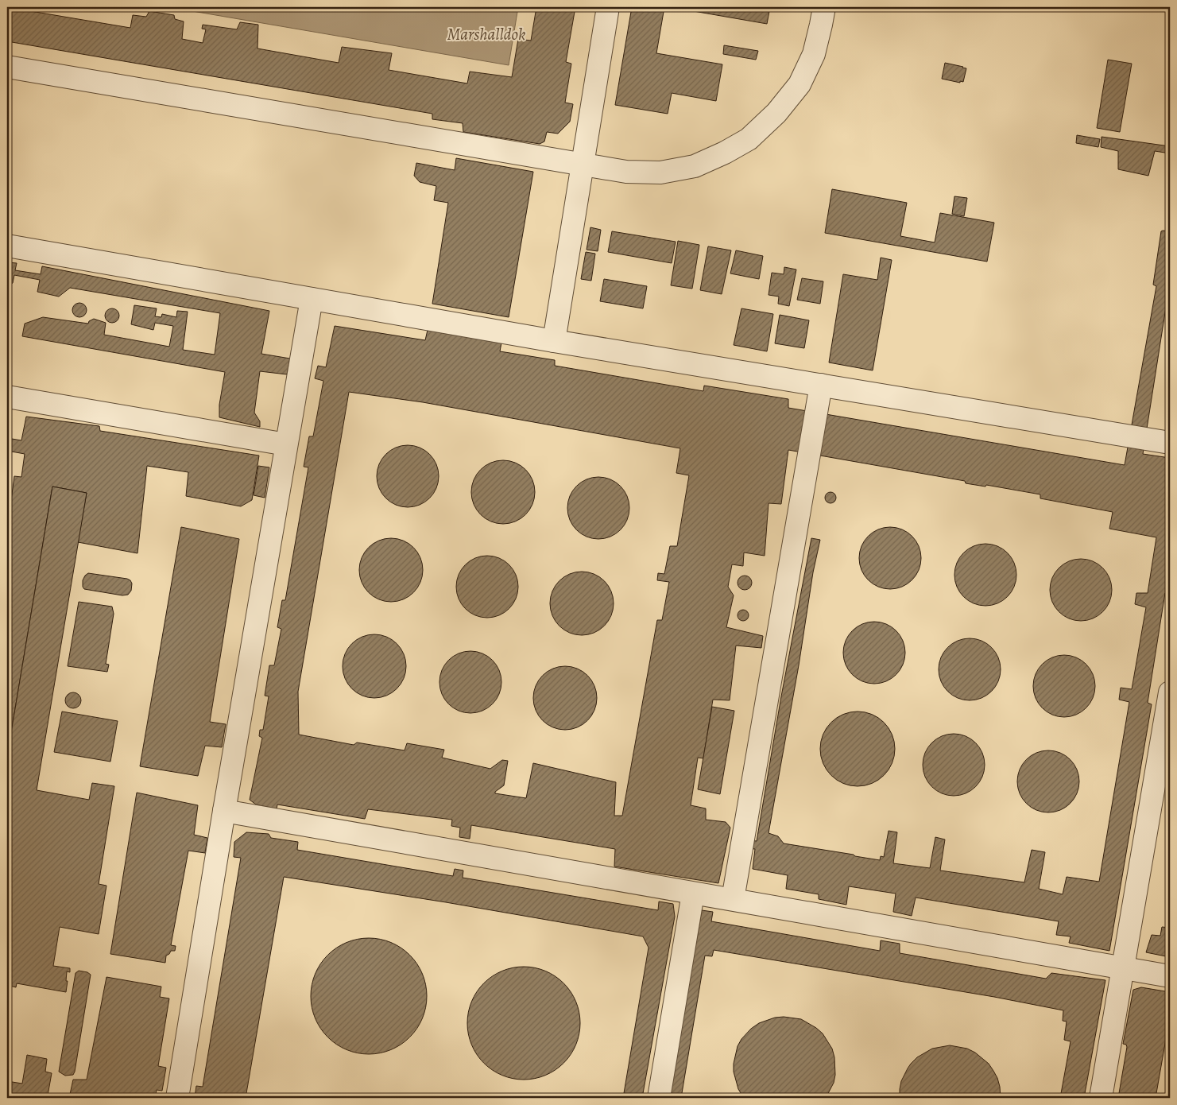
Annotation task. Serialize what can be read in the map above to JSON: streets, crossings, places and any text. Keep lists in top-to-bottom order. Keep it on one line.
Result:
{"water":["Marshalldok"]}
